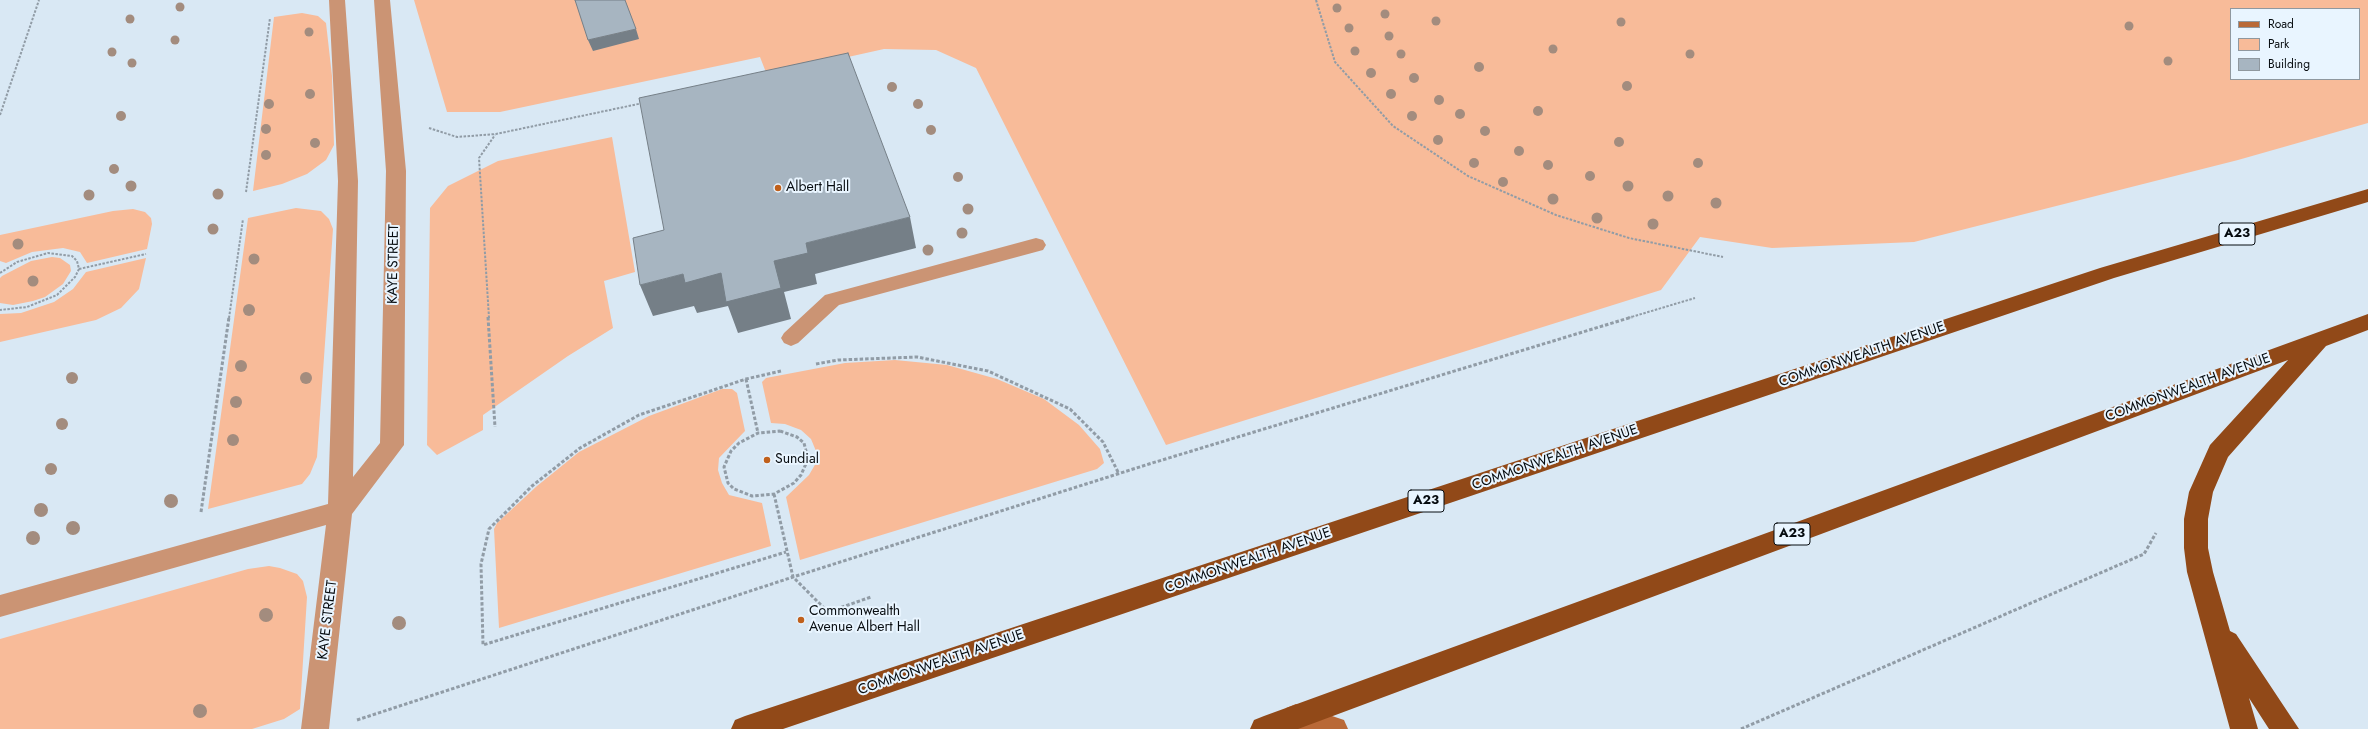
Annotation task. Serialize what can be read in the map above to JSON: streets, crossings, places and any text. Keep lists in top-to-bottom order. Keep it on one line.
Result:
{"streets":{"highway":["A23","COMMONWEALTH AVENUE"],"street":["KAYE STREET"]},"places":["Albert Hall","Sundial","Commonwealth Avenue Albert Hall"],"legend":["Road","Park","Building"]}
